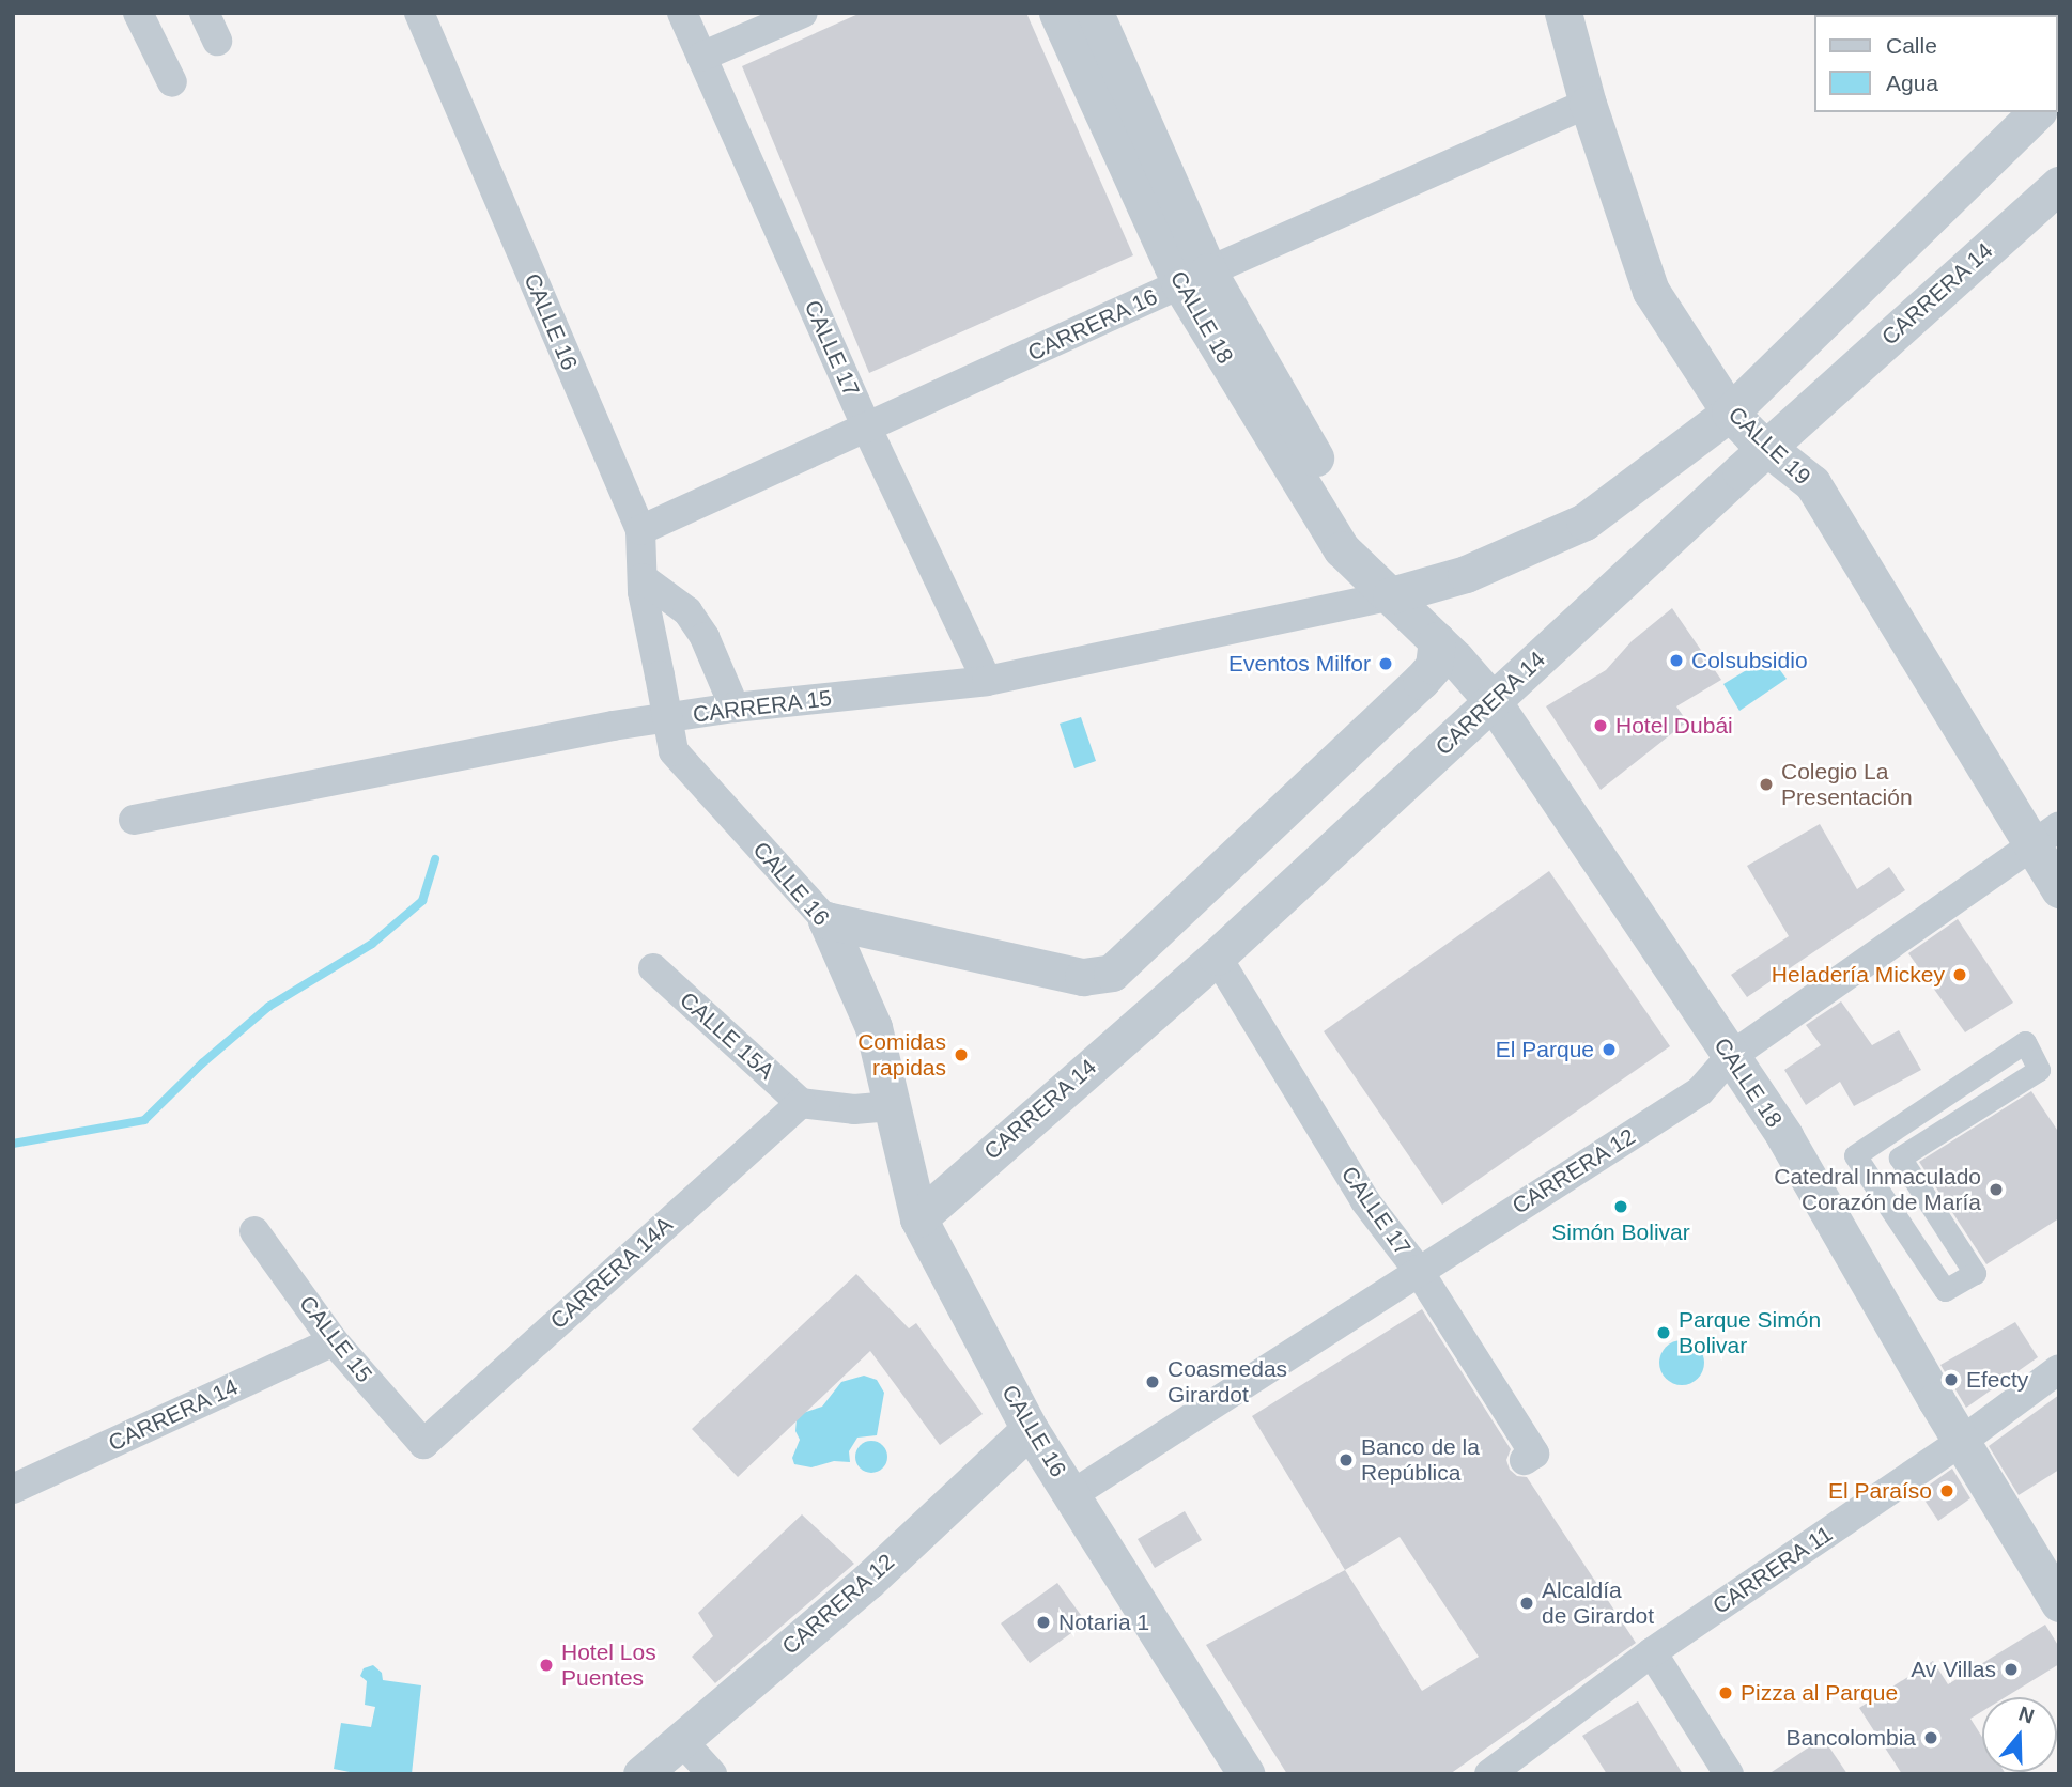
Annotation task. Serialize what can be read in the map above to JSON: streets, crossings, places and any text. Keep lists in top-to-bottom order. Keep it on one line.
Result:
{"streets":{"street":["CARRERA 14","CALLE 18","CALLE 16","CARRERA 16","CALLE 17","CALLE 19","CARRERA 15","CALLE 15A","CARRERA 12","CARRERA 14A","CALLE 15","CARRERA 11"]},"crossings":[["CARRERA 14","CALLE 18"],["CARRERA 14","CALLE 16"],["CARRERA 14","CALLE 17"],["CARRERA 14","CALLE 19"],["CARRERA 14","CALLE 15"],["CALLE 18","CARRERA 16"],["CALLE 18","CARRERA 15"],["CALLE 18","CARRERA 12"],["CALLE 18","CARRERA 11"],["CALLE 16","CARRERA 16"],["CALLE 16","CARRERA 12"],["CARRERA 16","CALLE 17"],["CARRERA 16","CALLE 19"],["CALLE 17","CARRERA 15"],["CALLE 17","CARRERA 12"],["CALLE 19","CARRERA 12"],["CALLE 15A","CARRERA 14A"],["CARRERA 14A","CALLE 15"]],"places":["Colsubsidio","Eventos Milfor","Hotel Dubái","Colegio La Presentación","Heladería Mickey","El Parque","Comidas rapidas","Catedral Inmaculado Corazón de María","Simón Bolivar","Parque Simón Bolivar","Efecty","Coasmedas Girardot","Banco de la República","El Paraíso","Alcaldía de Girardot","Notaria 1","Hotel Los Puentes","Av Villas","Pizza al Parque","Bancolombia"],"legend":["Calle","Agua"],"north":"top"}
